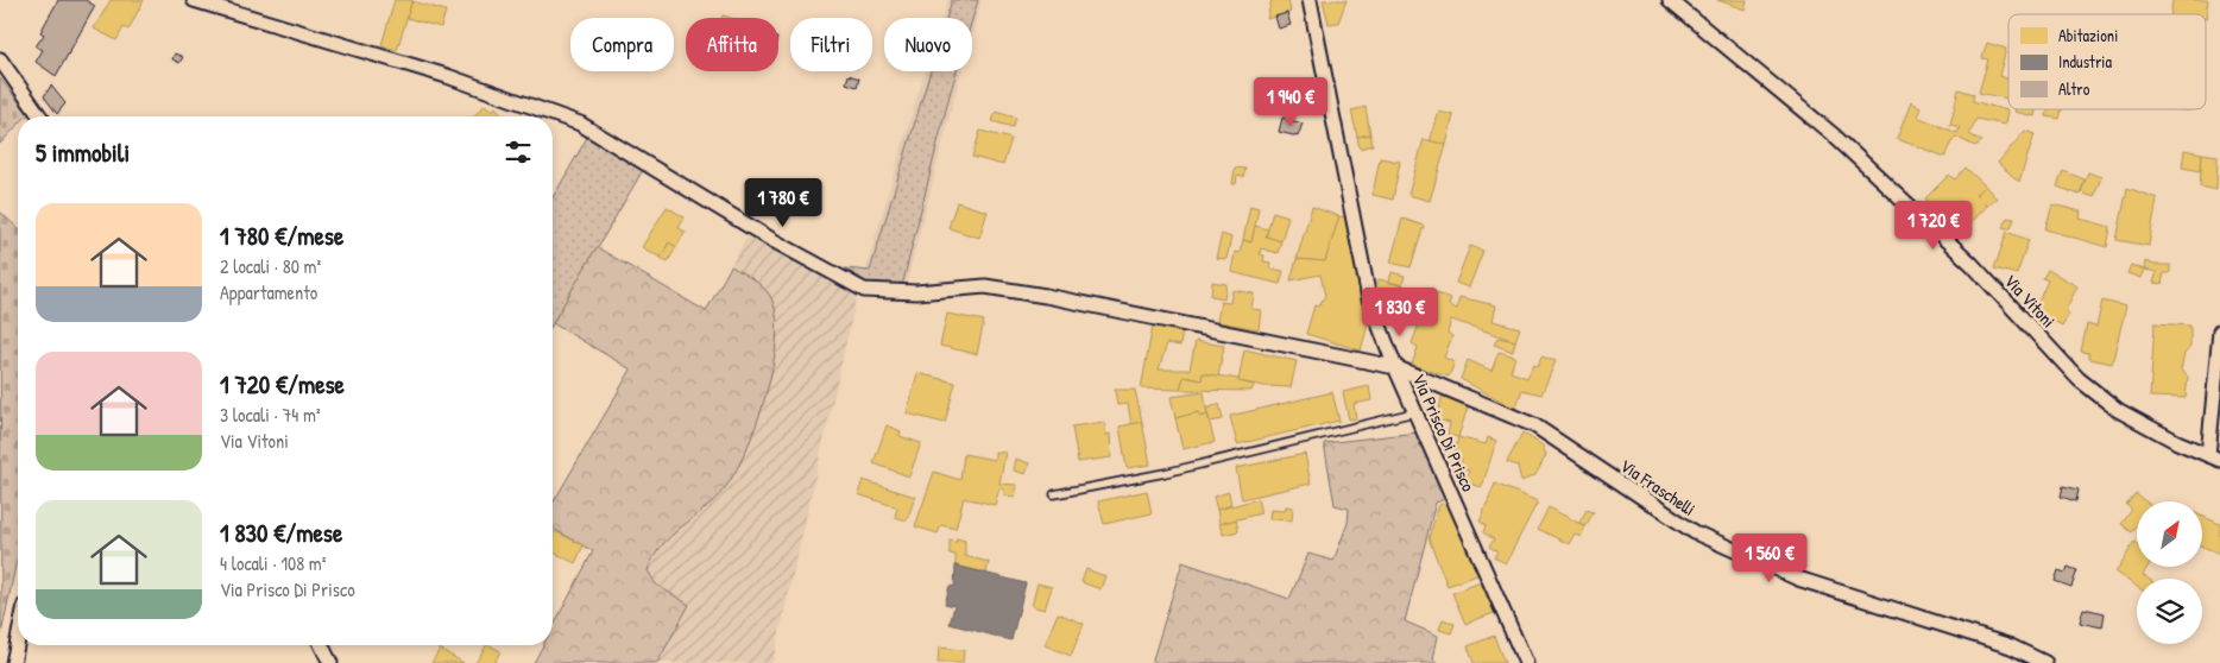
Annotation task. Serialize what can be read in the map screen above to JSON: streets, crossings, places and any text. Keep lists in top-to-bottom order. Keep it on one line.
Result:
{"streets":{"street":["Via Vitoni","Via Prisco Di Prisco","Via Fraschelli"]},"crossings":[["Via Prisco Di Prisco","Via Fraschelli"]],"legend":["Abitazioni","Industria","Altro"],"north":"top right","page":{"chip":["Compra","Affitta","Filtri","Nuovo"],"price":["1 940 €","1 780 €","1 720 €","1 830 €","1 560 €"],"heading":"5 immobili","list":[{"name":"1 780 €/mese","note":"2 locali · 80 m² · Appartamento"},{"name":"1 720 €/mese","note":"3 locali · 74 m² · Via Vitoni"},{"name":"1 830 €/mese","note":"4 locali · 108 m² · Via Prisco Di Prisco"}]}}
